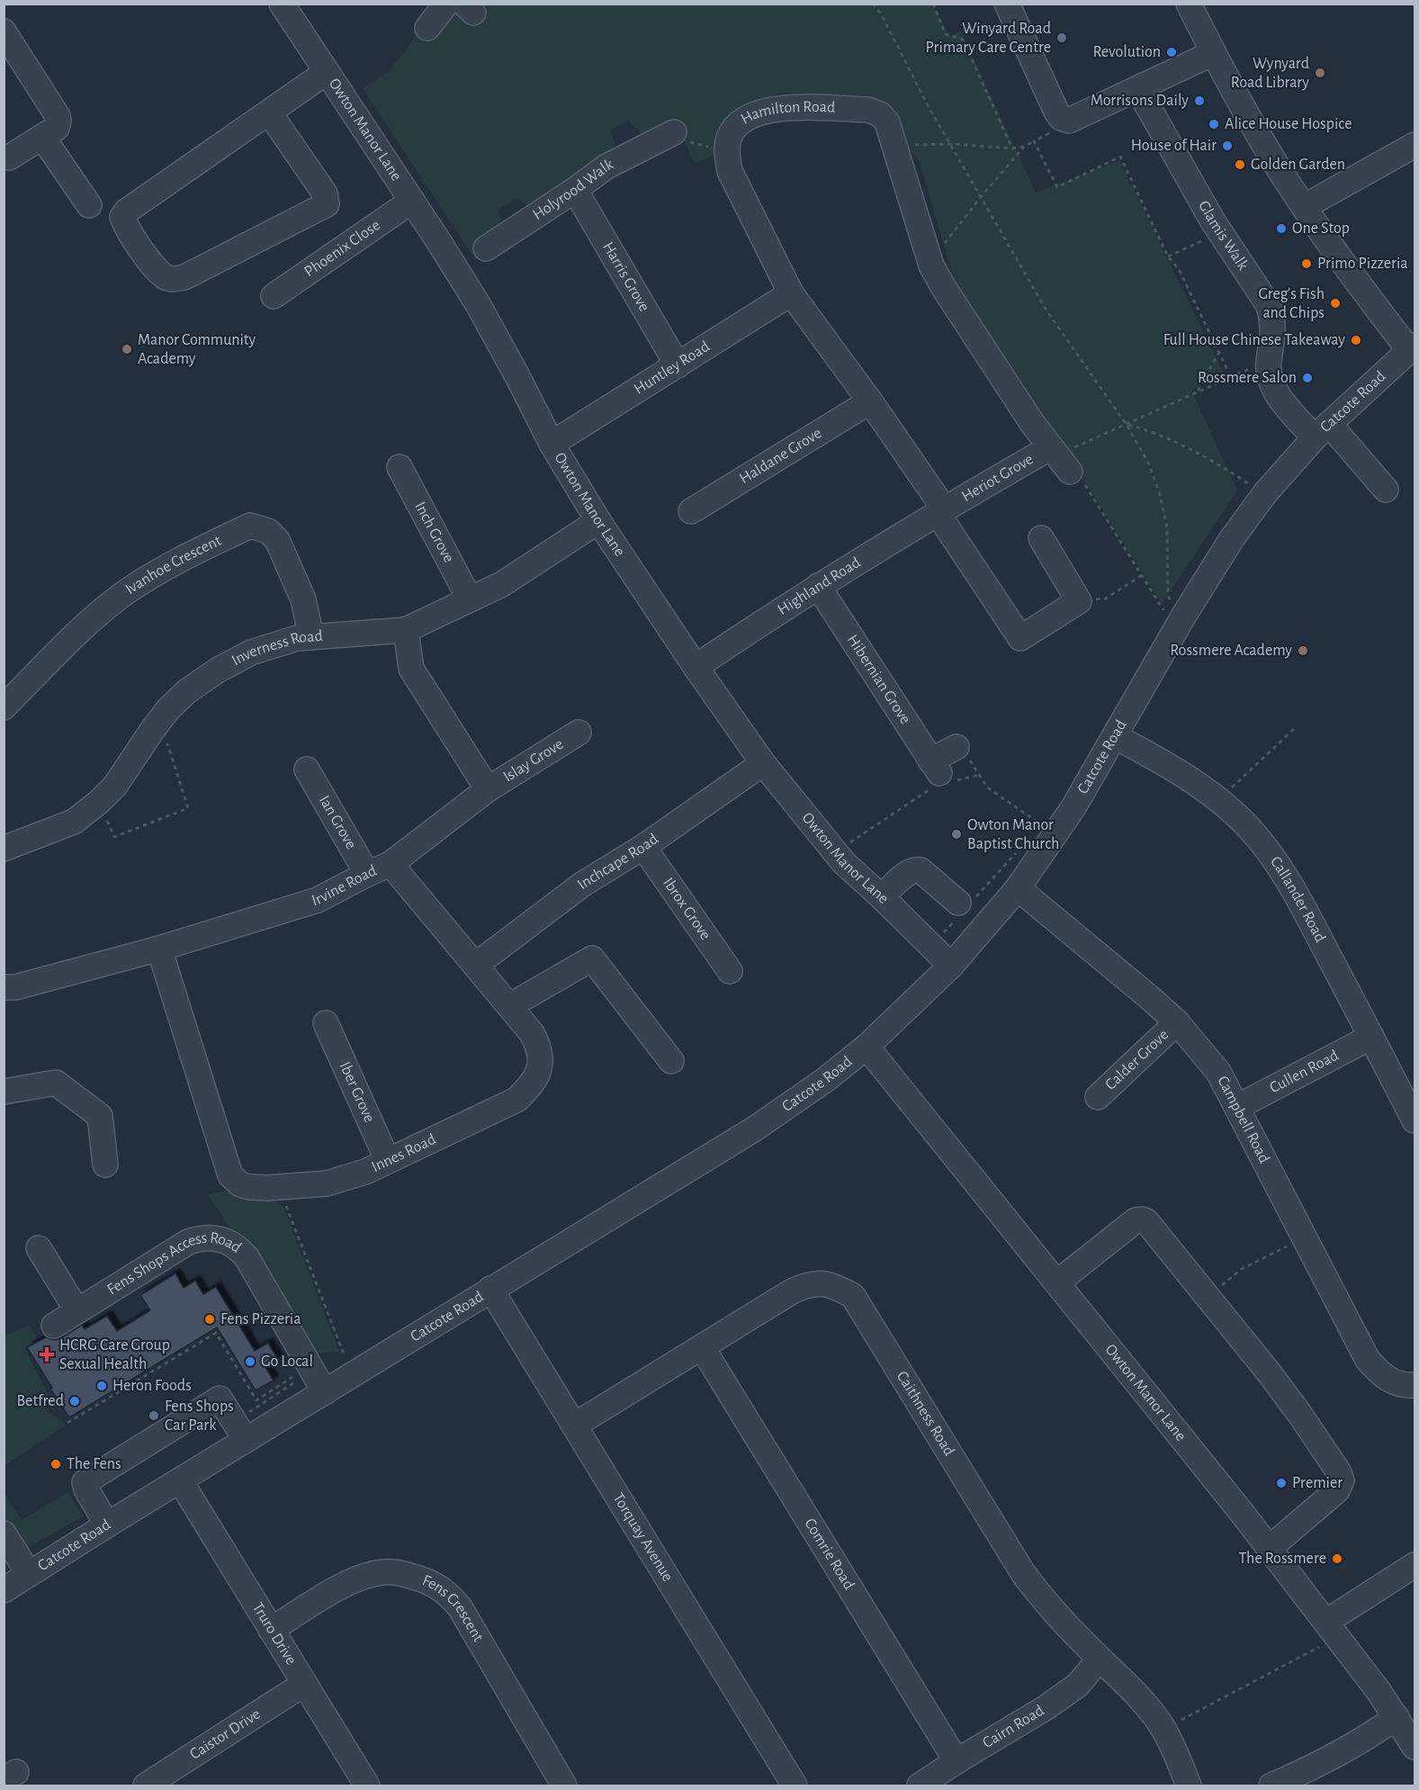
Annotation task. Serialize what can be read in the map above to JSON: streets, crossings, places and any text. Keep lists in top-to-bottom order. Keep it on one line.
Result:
{"streets":{"street":["Hamilton Road","Owton Manor Lane","Holyrood Walk","Glamis Walk","Phoenix Close","Harris Grove","Huntley Road","Catcote Road","Haldane Grove","Heriot Grove","Inch Grove","Ivanhoe Crescent","Highland Road","Inverness Road","Hibernian Grove","Islay Grove","Ian Grove","Inchcape Road","Irvine Road","Callander Road","Ibrox Grove","Calder Grove","Cullen Road","Iber Grove","Campbell Road","Innes Road","Fens Shops Access Road","Caithness Road","Torquay Avenue","Comrie Road","Fens Crescent","Truro Drive","Cairn Road","Caistor Drive"]},"crossings":[["Hamilton Road","Heriot Grove"],["Owton Manor Lane","Phoenix Close"],["Owton Manor Lane","Huntley Road"],["Owton Manor Lane","Catcote Road"],["Owton Manor Lane","Highland Road"],["Owton Manor Lane","Inverness Road"],["Owton Manor Lane","Inchcape Road"],["Holyrood Walk","Harris Grove"],["Glamis Walk","Catcote Road"],["Harris Grove","Huntley Road"],["Catcote Road","Callander Road"],["Catcote Road","Campbell Road"],["Catcote Road","Fens Shops Access Road"],["Catcote Road","Torquay Avenue"],["Catcote Road","Truro Drive"],["Heriot Grove","Highland Road"],["Inch Grove","Inverness Road"],["Ivanhoe Crescent","Inverness Road"],["Highland Road","Hibernian Grove"],["Islay Grove","Irvine Road"],["Ian Grove","Irvine Road"],["Inchcape Road","Ibrox Grove"],["Inchcape Road","Innes Road"],["Irvine Road","Innes Road"],["Callander Road","Cullen Road"],["Calder Grove","Campbell Road"],["Cullen Road","Campbell Road"],["Iber Grove","Innes Road"],["Caithness Road","Torquay Avenue"],["Caithness Road","Comrie Road"],["Caithness Road","Cairn Road"],["Comrie Road","Cairn Road"],["Fens Crescent","Truro Drive"],["Truro Drive","Caistor Drive"]],"places":{"other":["Winyard Road Primary Care Centre","Revolution","Wynyard Road Library","Morrisons Daily","Alice House Hospice","House of Hair","Golden Garden","One Stop","Primo Pizzeria","Greg's Fish and Chips","Full House Chinese Takeaway","Manor Community Academy","Rossmere Salon","Rossmere Academy","Owton Manor Baptist Church","Fens Pizzeria","Go Local","Heron Foods","Betfred","Fens Shops Car Park","The Fens","Premier","The Rossmere"],"health":["HCRG Care Group Sexual Health"]}}
